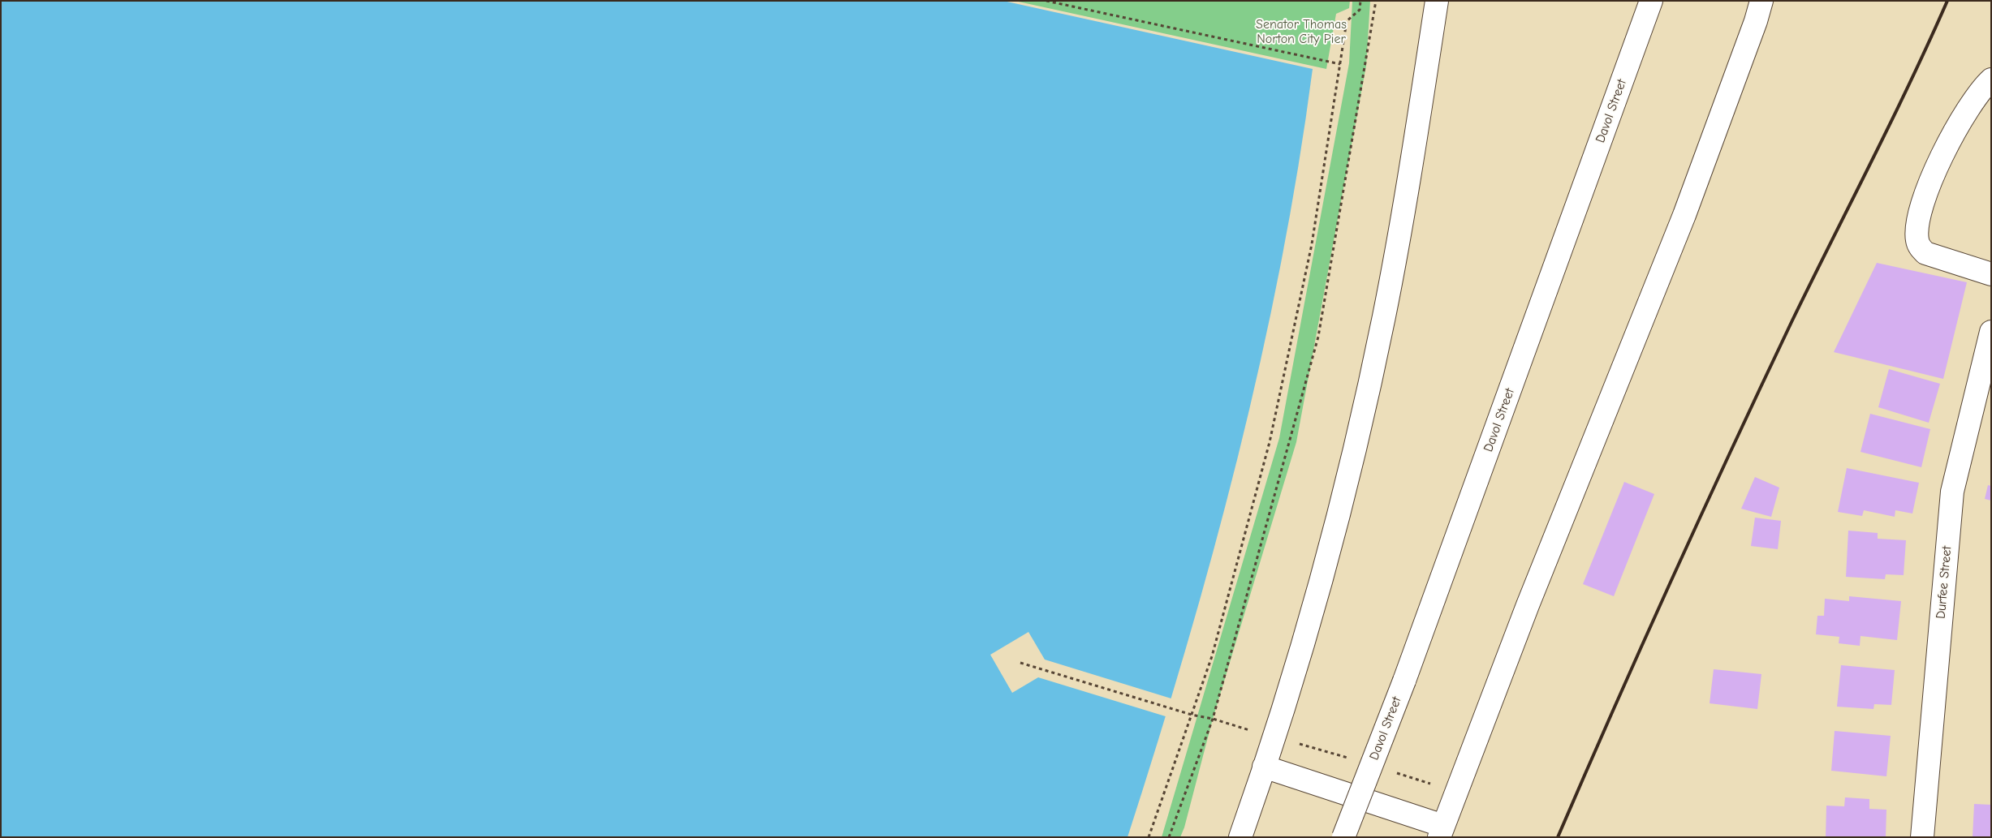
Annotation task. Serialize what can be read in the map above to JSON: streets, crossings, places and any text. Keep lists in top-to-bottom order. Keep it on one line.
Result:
{"streets":{"main road":["Davol Street","Durfee Street"]},"parks":["Senator Thomas Norton City Pier"]}
